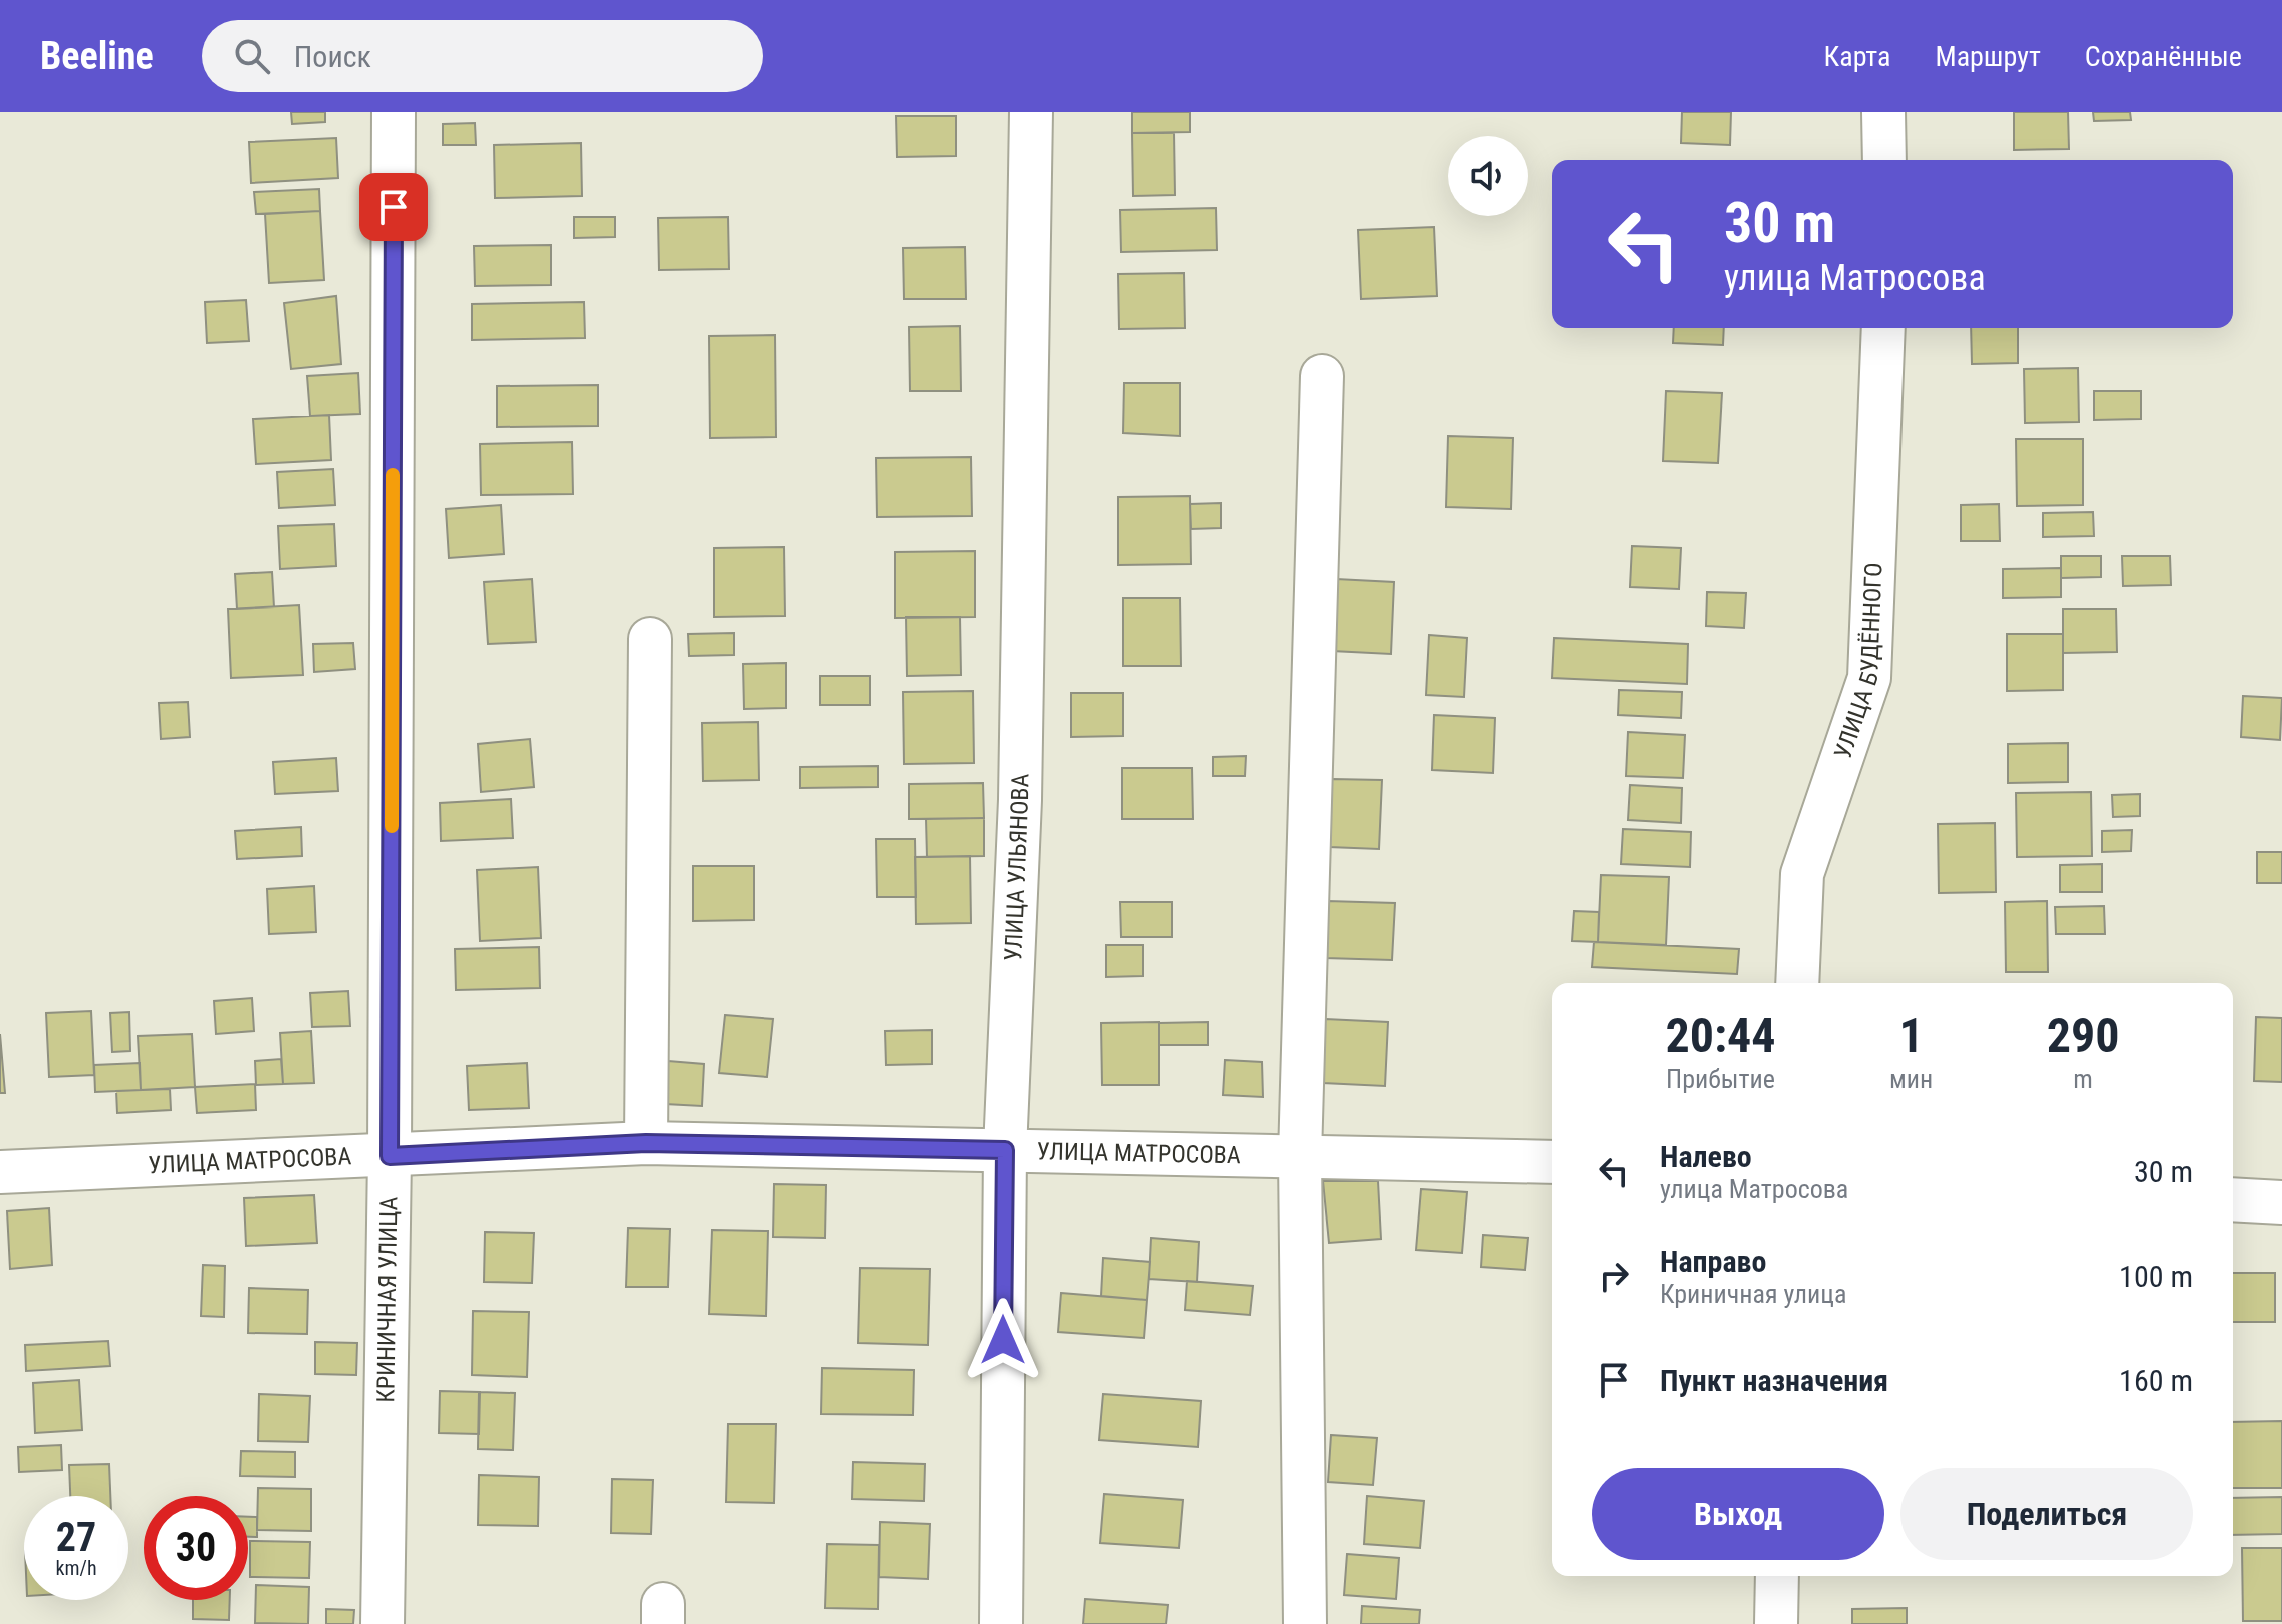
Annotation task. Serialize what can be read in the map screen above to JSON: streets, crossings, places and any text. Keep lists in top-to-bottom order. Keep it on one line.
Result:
{"streets":{"street":["УЛИЦА БУДЁННОГО","УЛИЦА УЛЬЯНОВА","УЛИЦА МАТРОСОВА","КРИНИЧНАЯ УЛИЦА"]},"crossings":[["УЛИЦА УЛЬЯНОВА","УЛИЦА МАТРОСОВА"],["УЛИЦА МАТРОСОВА","КРИНИЧНАЯ УЛИЦА"]],"page":{"header":"Beeline","search":"Поиск","nav":["Карта","Маршрут","Сохранённые"],"turn":["30 m","улица Матросова"],"eta":["20:44","Прибытие","1","мин","290","m"],"list":[{"name":"Налево","note":"улица Матросова","value":"30 m"},{"name":"Направо","note":"Криничная улица","value":"100 m"},{"name":"Пункт назначения","value":"160 m"}],"buttons":["Выход","Поделиться"],"speed":"27 km/h","limit":"30"}}
